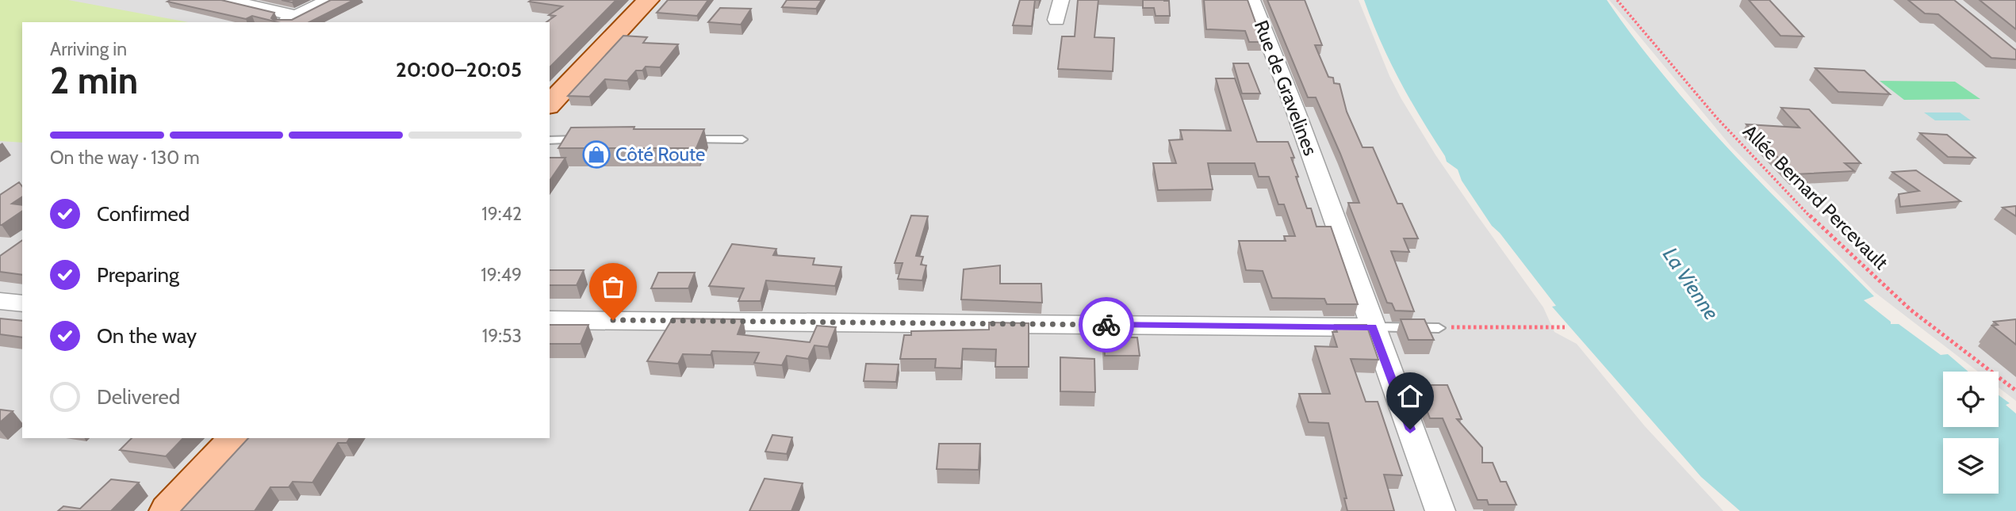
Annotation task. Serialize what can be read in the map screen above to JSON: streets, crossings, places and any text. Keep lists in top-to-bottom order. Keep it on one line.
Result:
{"streets":{"street":["Rue de Gravelines"],"path":["Allée Bernard Percevault"]},"water":["La Vienne"],"places":{"shop":["Côté Route"]},"page":{"heading":["2 min","Arriving in","20:00–20:05"],"bar":"On the way · 130 m","list":[["Confirmed","19:42"],["Preparing","19:49"],["On the way","19:53"],"Delivered"]}}
